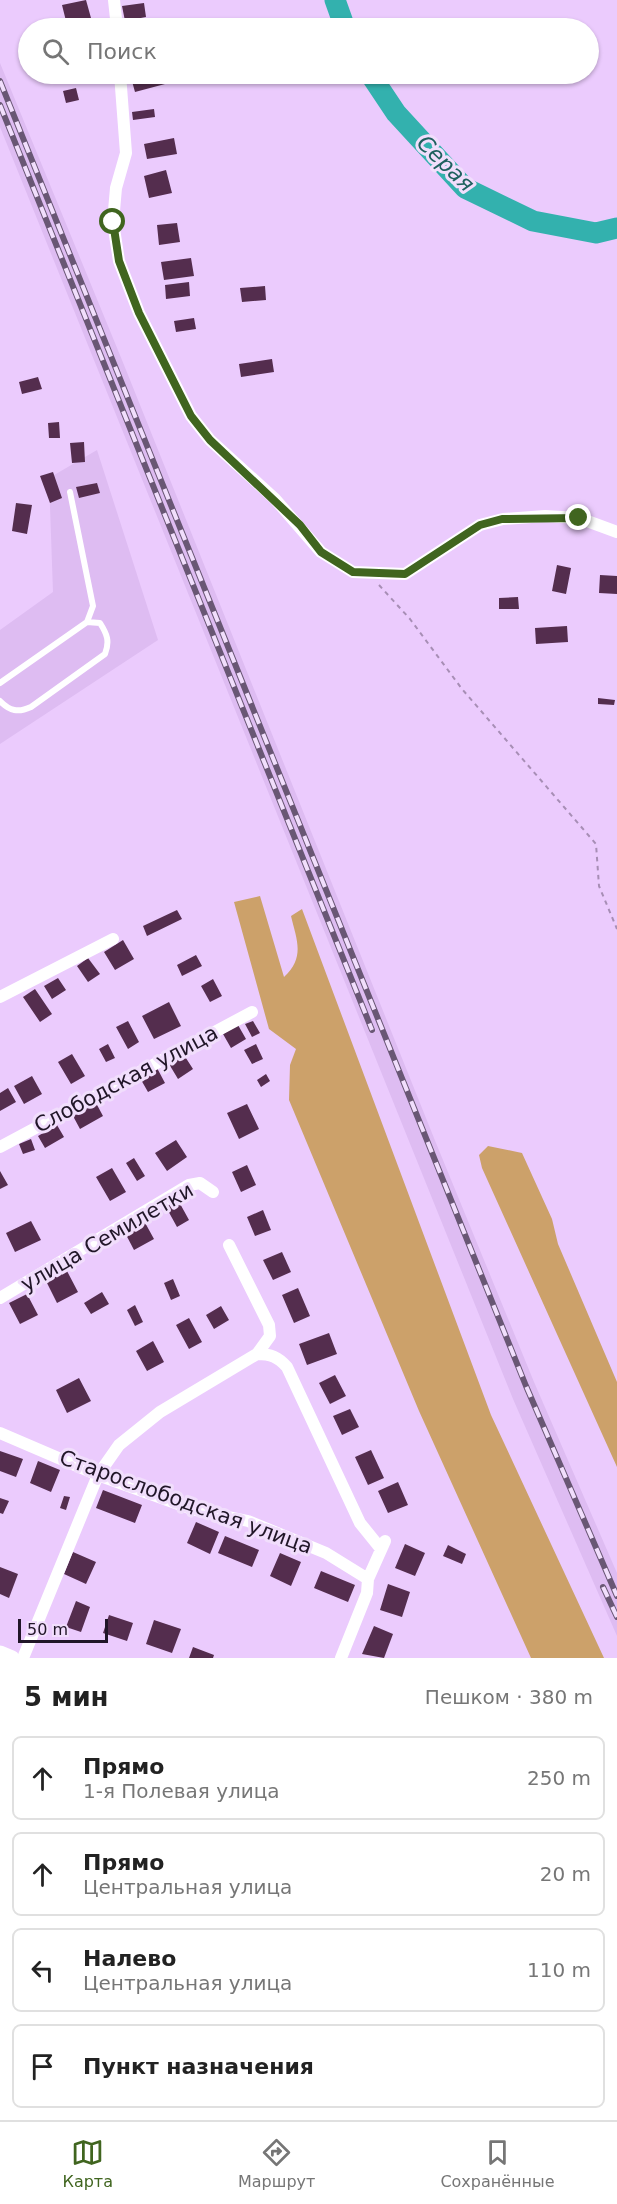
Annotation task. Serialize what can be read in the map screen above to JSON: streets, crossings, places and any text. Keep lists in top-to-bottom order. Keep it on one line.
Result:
{"streets":{"street":["Слободская улица","улица Семилетки","Старослободская улица"]},"water":["Серая"],"scale_bar":"50 m","page":{"search":"Поиск","scale":"50 m","heading":["5 мин","Пешком · 380 m"],"list":[["Прямо","1-я Полевая улица","250 m"],["Прямо","Центральная улица","20 m"],["Налево","Центральная улица","110 m"],"Пункт назначения"],"nav":["Карта","Маршрут","Сохранённые"]}}
